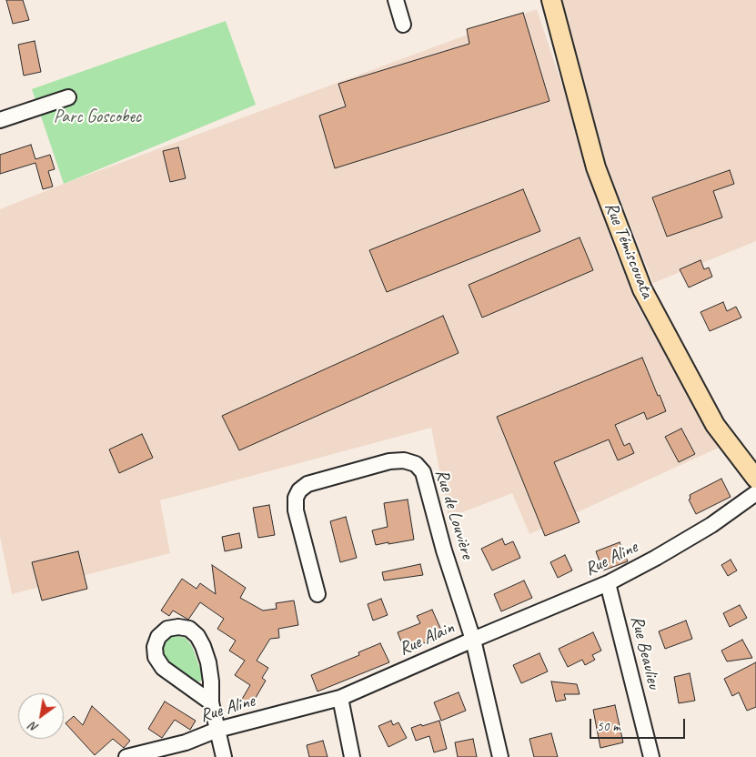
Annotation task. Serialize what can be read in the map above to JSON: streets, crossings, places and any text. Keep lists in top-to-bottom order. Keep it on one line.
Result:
{"streets":{"main road":["Rue Témiscouata"],"street":["Rue de Louvière","Rue Aline","Rue Alain","Rue Beaulieu"]},"crossings":[["Rue de Louvière","Rue Aline"],["Rue de Louvière","Rue Alain"],["Rue Aline","Rue Alain"],["Rue Aline","Rue Beaulieu"]],"parks":["Parc Goscobec"],"scale_bar":"50 m","north":"bottom left"}
